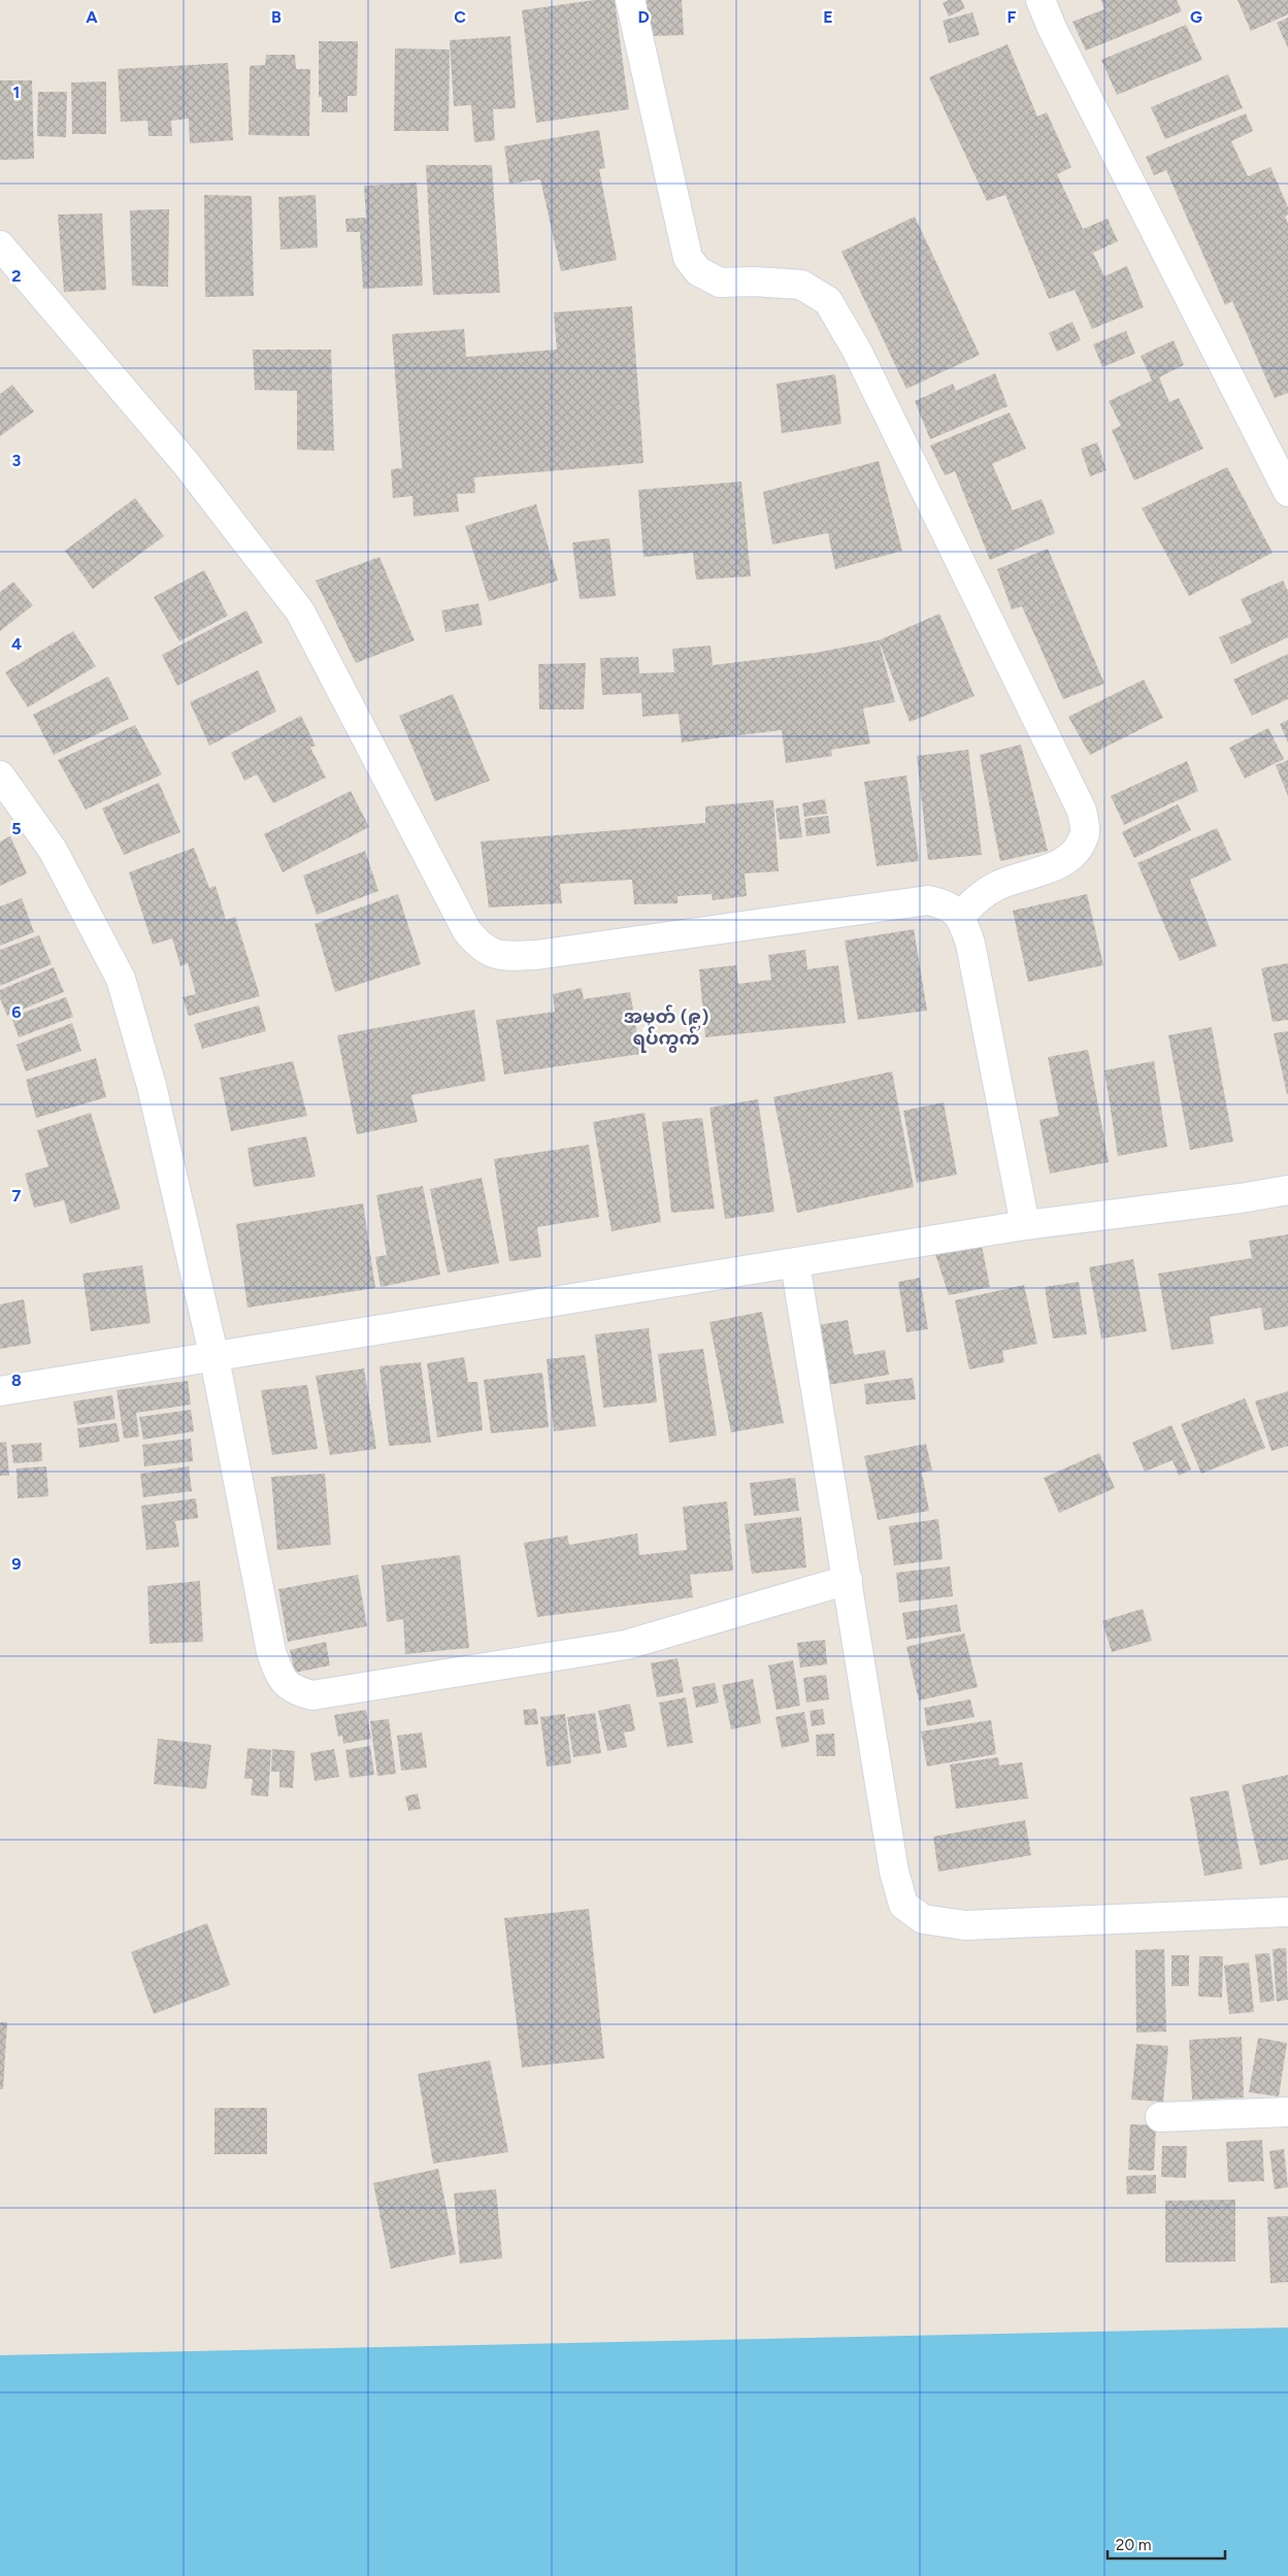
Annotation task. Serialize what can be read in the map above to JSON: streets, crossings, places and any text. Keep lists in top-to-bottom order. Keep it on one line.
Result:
{"districts":["အမှတ် (၉) ရပ်ကွက်"],"scale_bar":"20 m","grid":{"columns":["A","B","C","D","E","F","G"],"rows":["1","2","3","4","5","6","7","8","9"]}}
